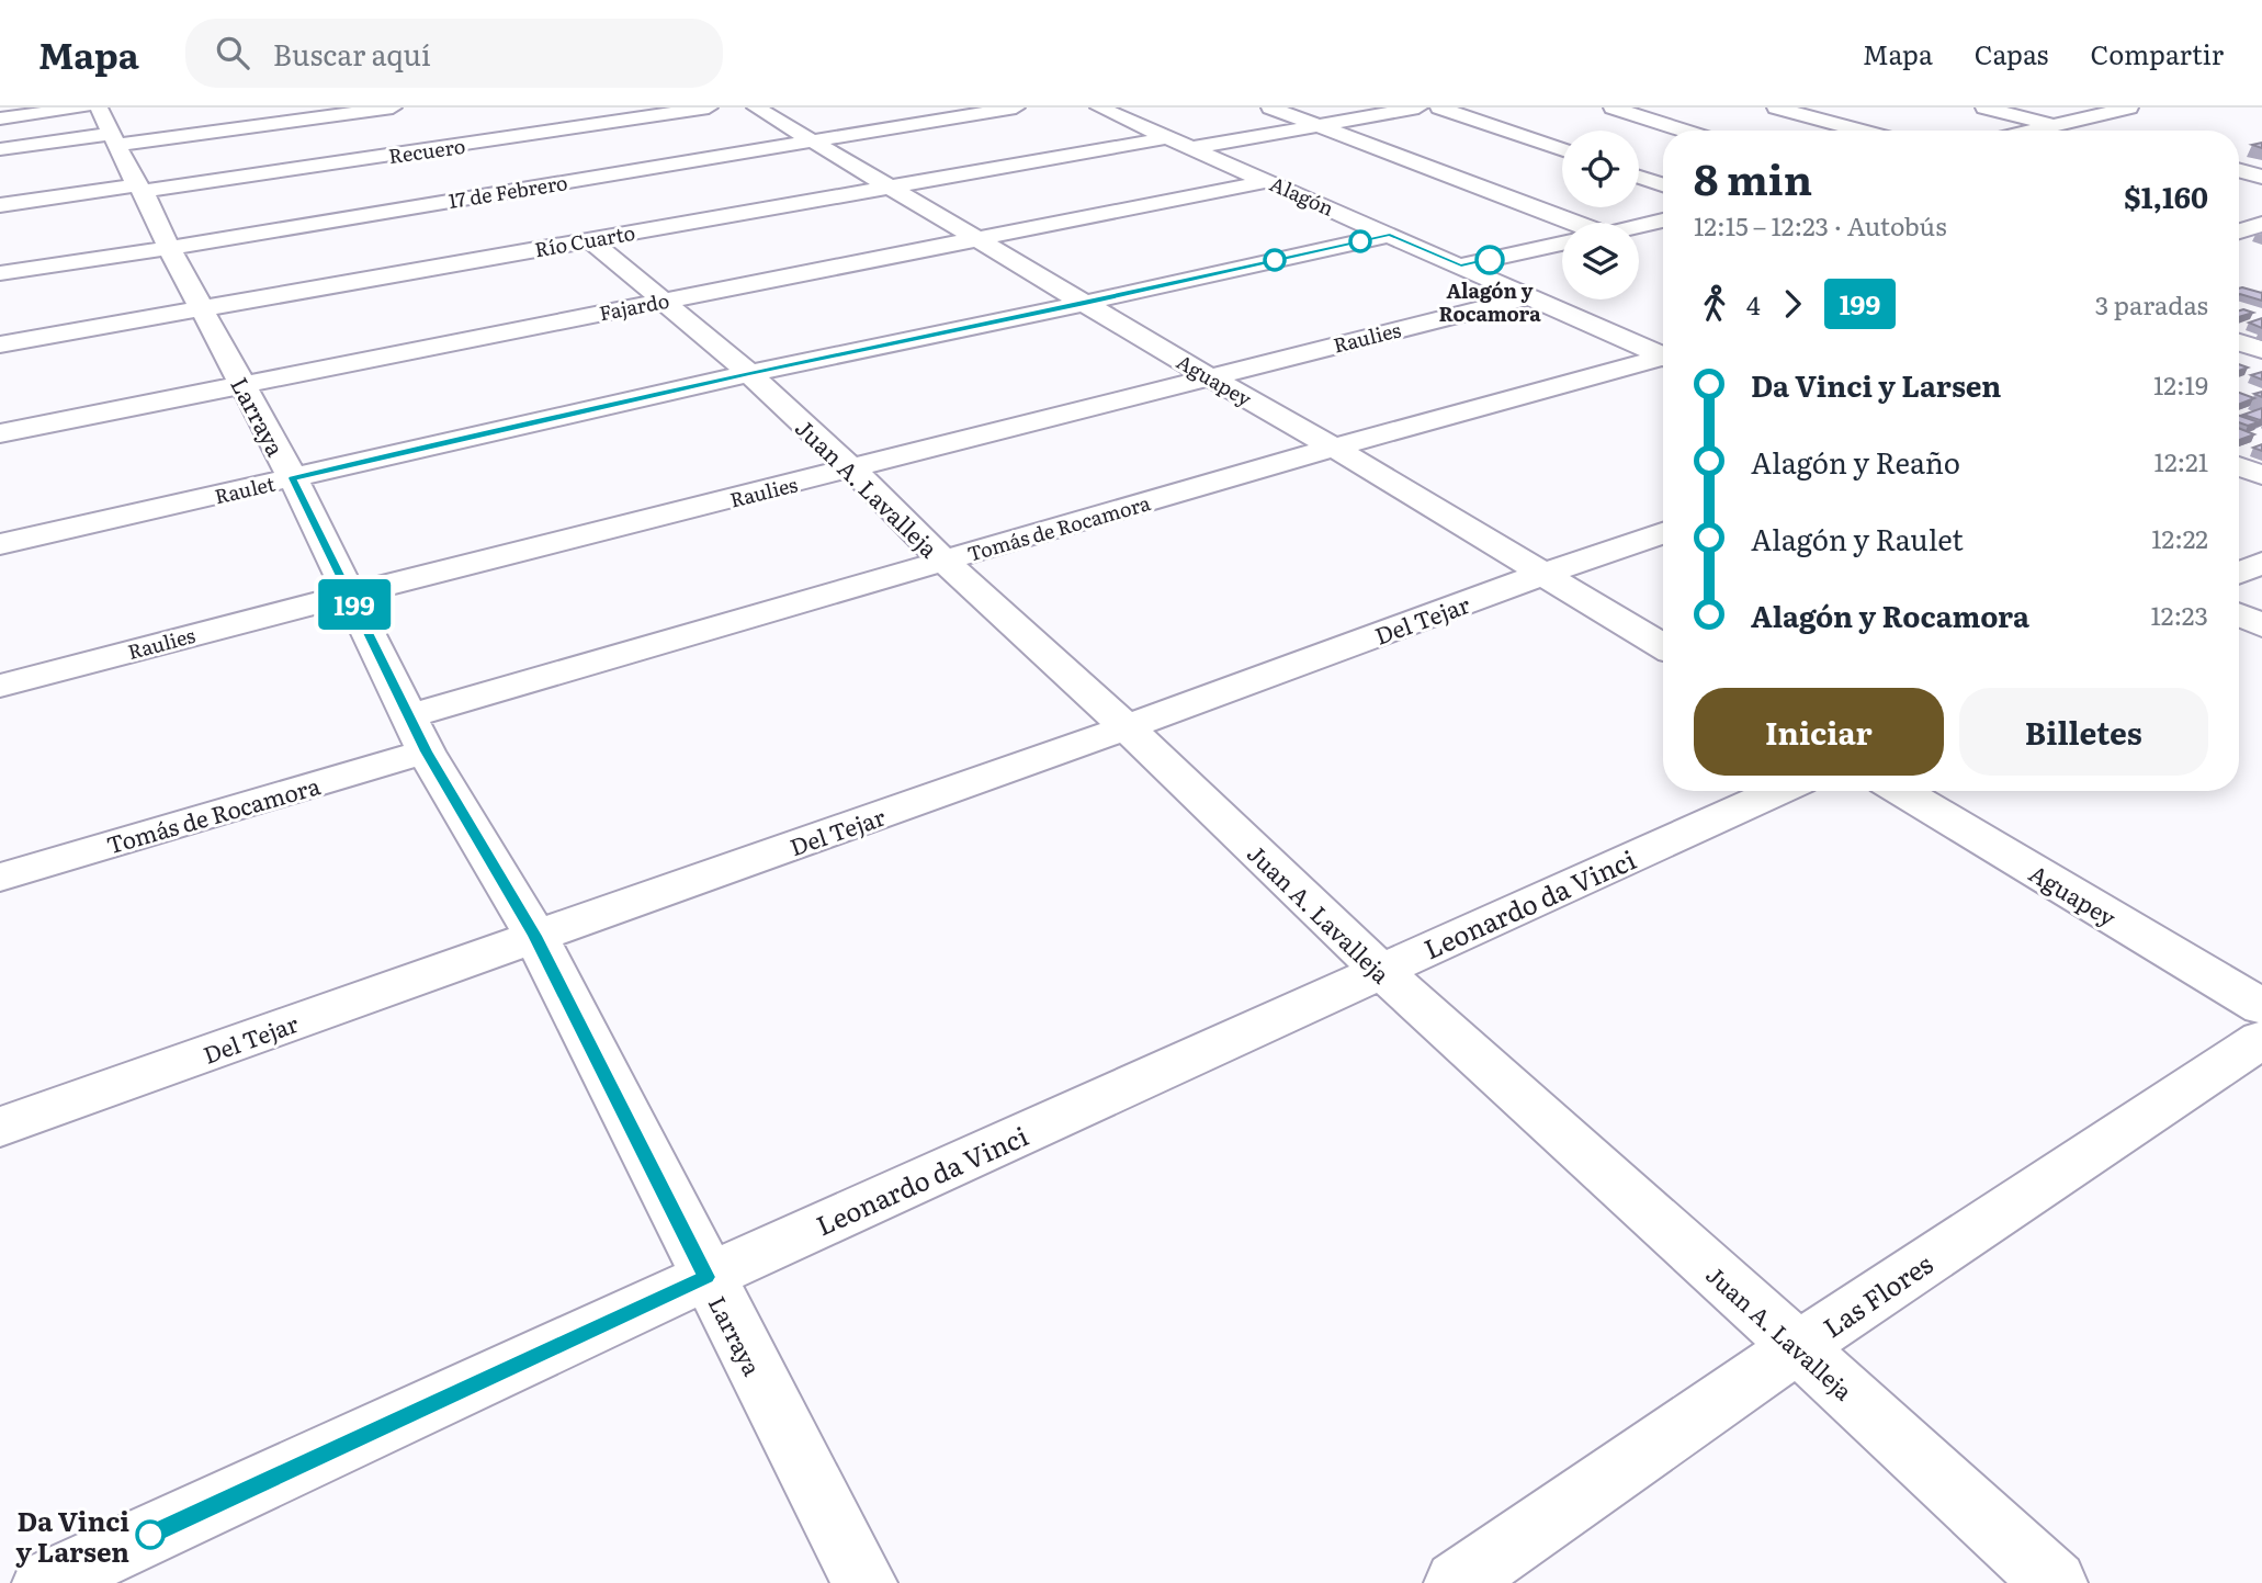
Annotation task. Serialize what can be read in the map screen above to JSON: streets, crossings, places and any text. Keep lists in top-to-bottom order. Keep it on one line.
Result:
{"streets":{"street":["Recuero","17 de Febrero","Alagón","Río Cuarto","Fajardo","Raulies","Aguapey","Larraya","Juan A. Lavalleja","Raulet","Tomás de Rocamora","Del Tejar","Leonardo da Vinci","Las Flores"]},"crossings":[["Recuero","Larraya"],["17 de Febrero","Aguapey"],["17 de Febrero","Larraya"],["Alagón","Río Cuarto"],["Alagón","Fajardo"],["Alagón","Raulies"],["Alagón","Raulet"],["Río Cuarto","Aguapey"],["Río Cuarto","Larraya"],["Río Cuarto","Juan A. Lavalleja"],["Fajardo","Aguapey"],["Fajardo","Larraya"],["Fajardo","Juan A. Lavalleja"],["Raulies","Aguapey"],["Raulies","Larraya"],["Raulies","Juan A. Lavalleja"],["Aguapey","Raulet"],["Aguapey","Tomás de Rocamora"],["Aguapey","Del Tejar"],["Larraya","Raulet"],["Larraya","Tomás de Rocamora"],["Larraya","Del Tejar"],["Larraya","Leonardo da Vinci"],["Juan A. Lavalleja","Raulet"],["Juan A. Lavalleja","Tomás de Rocamora"],["Juan A. Lavalleja","Del Tejar"],["Juan A. Lavalleja","Leonardo da Vinci"],["Juan A. Lavalleja","Las Flores"]],"places":["Alagón y Rocamora","Da Vinci y Larsen"],"lines":["bus line 199"],"page":{"header":"Mapa","search":"Buscar aquí","nav":["Mapa","Capas","Compartir"],"on_map":"199","heading":["8 min","12:15 – 12:23 · Autobús","$1,160"],"legs":["4","199","3 paradas"],"list":[{"name":"Da Vinci y Larsen","value":"12:19"},{"name":"Alagón y Reaño","value":"12:21"},{"name":"Alagón y Raulet","value":"12:22"},{"name":"Alagón y Rocamora","value":"12:23"}],"buttons":["Iniciar","Billetes"]}}
